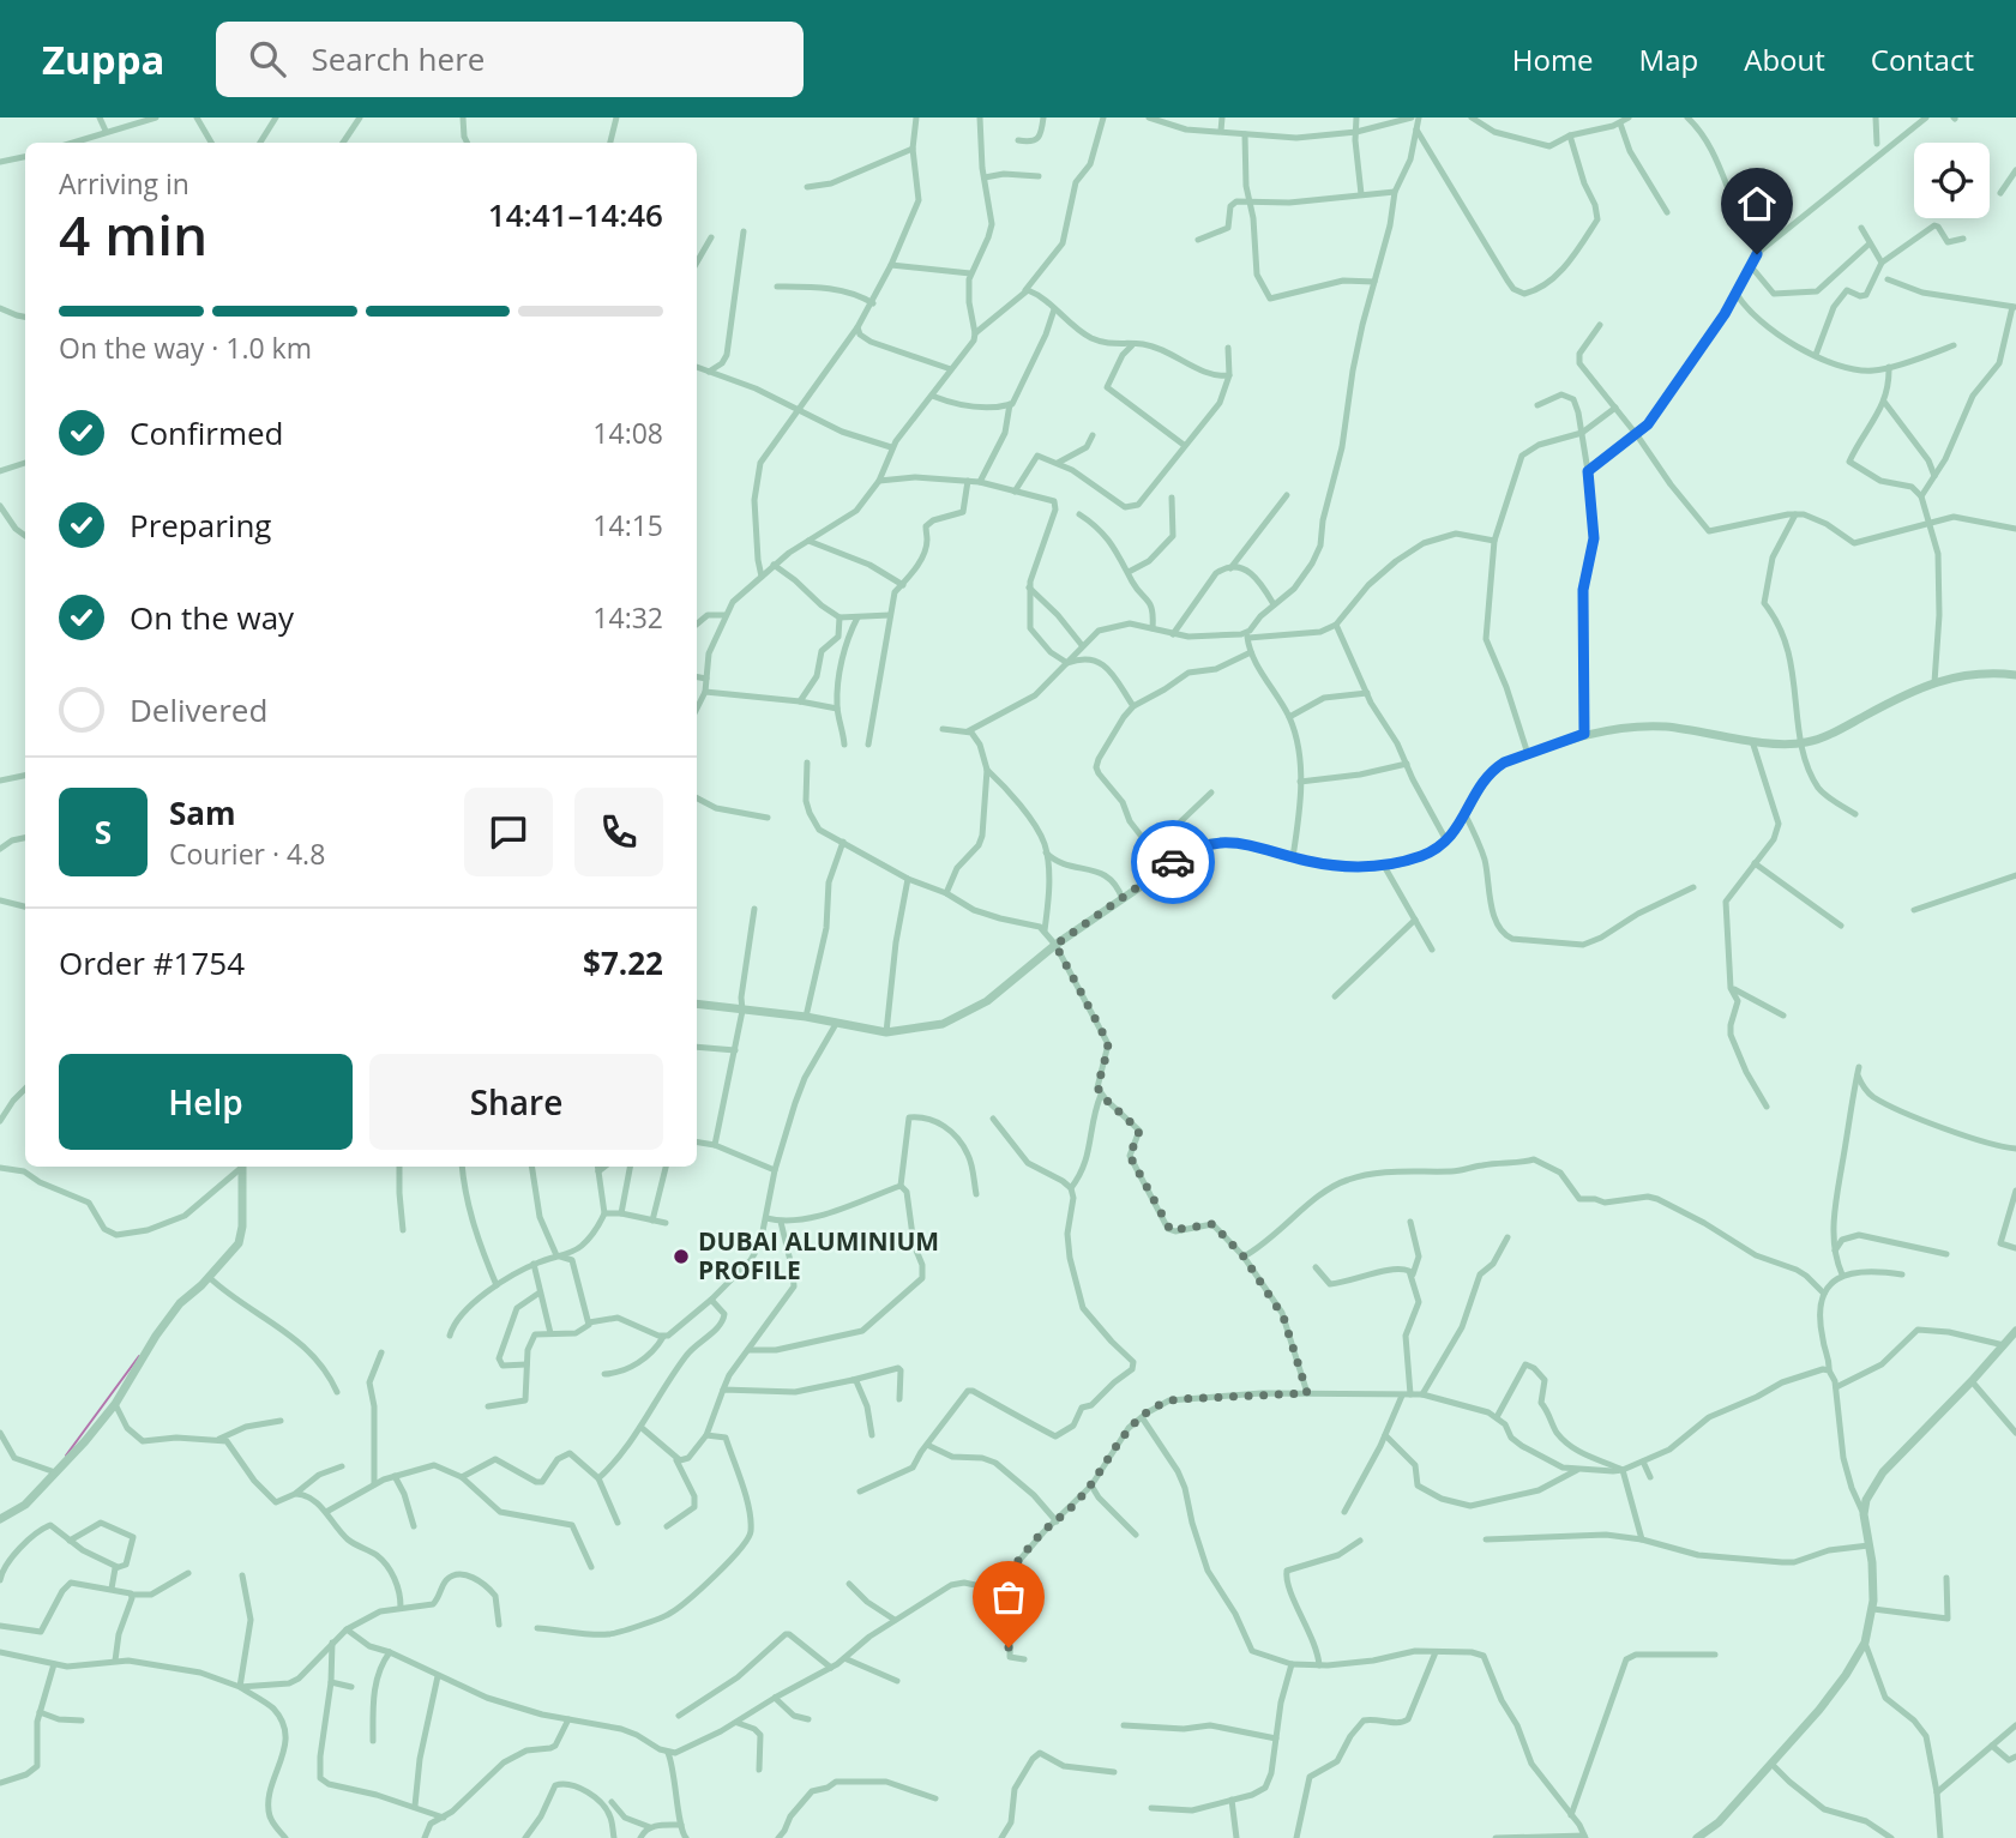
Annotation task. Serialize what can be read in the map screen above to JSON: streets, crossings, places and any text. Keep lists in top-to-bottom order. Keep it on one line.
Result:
{"places":["DUBAI ALUMINIUM PROFILE"],"page":{"header":"Zuppa","search":"Search here","nav":["Home","Map","About","Contact"],"heading":["4 min","Arriving in","14:41–14:46"],"panel":["Sam","Courier · 4.8","Order #1754","$7.22"],"bar":"On the way · 1.0 km","list":[["Confirmed","14:08"],["Preparing","14:15"],["On the way","14:32"],"Delivered"],"round":"S","buttons":["Help","Share"]}}
